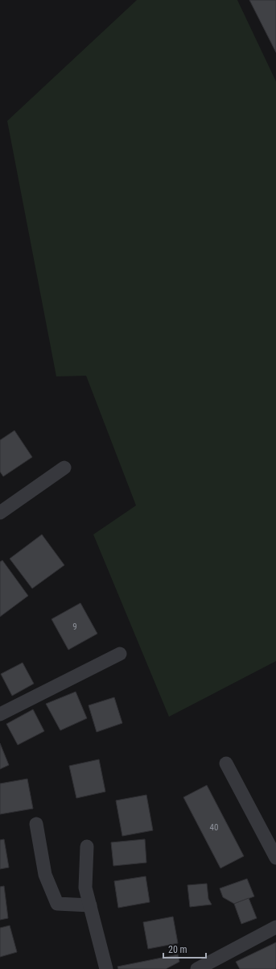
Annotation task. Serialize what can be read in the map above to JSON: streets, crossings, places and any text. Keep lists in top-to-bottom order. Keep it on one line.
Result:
{"house_numbers":["9","40"],"scale_bar":"20 m"}
